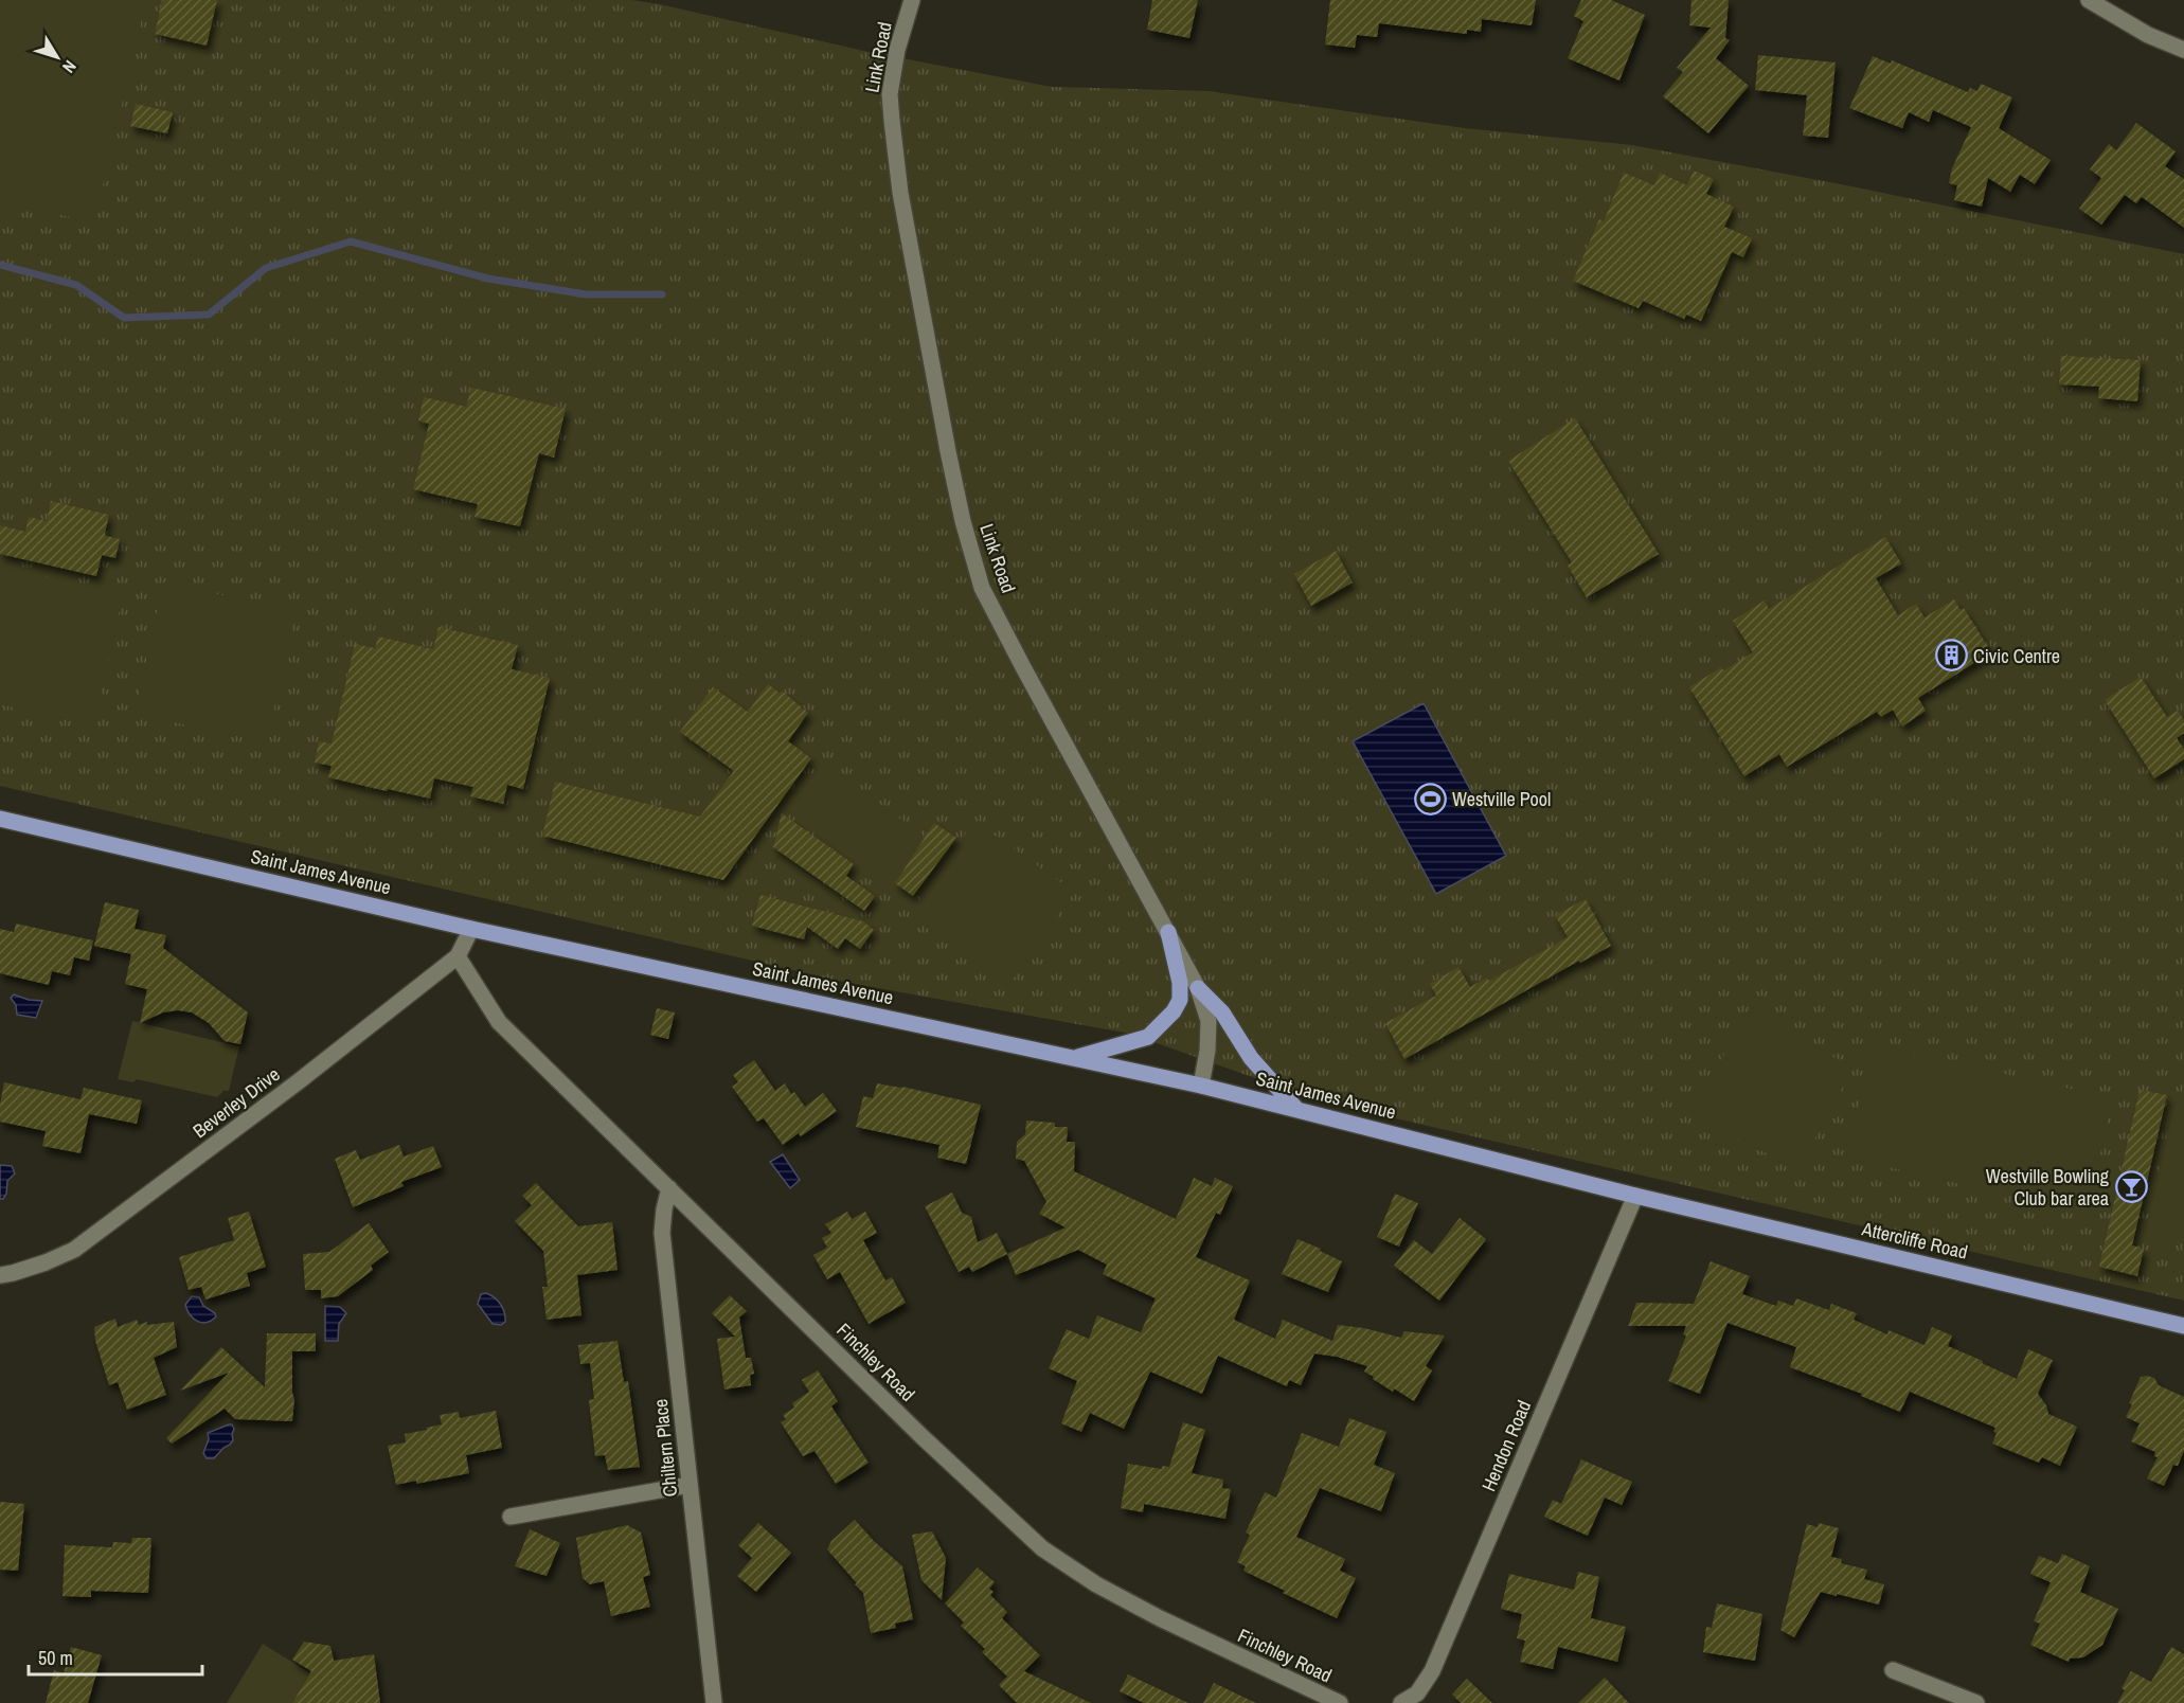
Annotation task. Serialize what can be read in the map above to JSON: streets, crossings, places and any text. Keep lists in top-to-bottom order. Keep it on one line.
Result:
{"streets":{"main road":["Saint James Avenue","Attercliffe Road"],"street":["Link Road","Beverley Drive","Finchley Road","Hendon Road","Chiltern Place"]},"crossings":[["Link Road","Saint James Avenue"],["Saint James Avenue","Beverley Drive"],["Saint James Avenue","Attercliffe Road"],["Saint James Avenue","Hendon Road"],["Beverley Drive","Finchley Road"],["Attercliffe Road","Hendon Road"],["Finchley Road","Chiltern Place"]],"places":{"building":["Civic Centre"],"sports":["Westville Pool"],"bar":["Westville Bowling Club bar area"]},"scale_bar":"50 m","north":"bottom right"}
